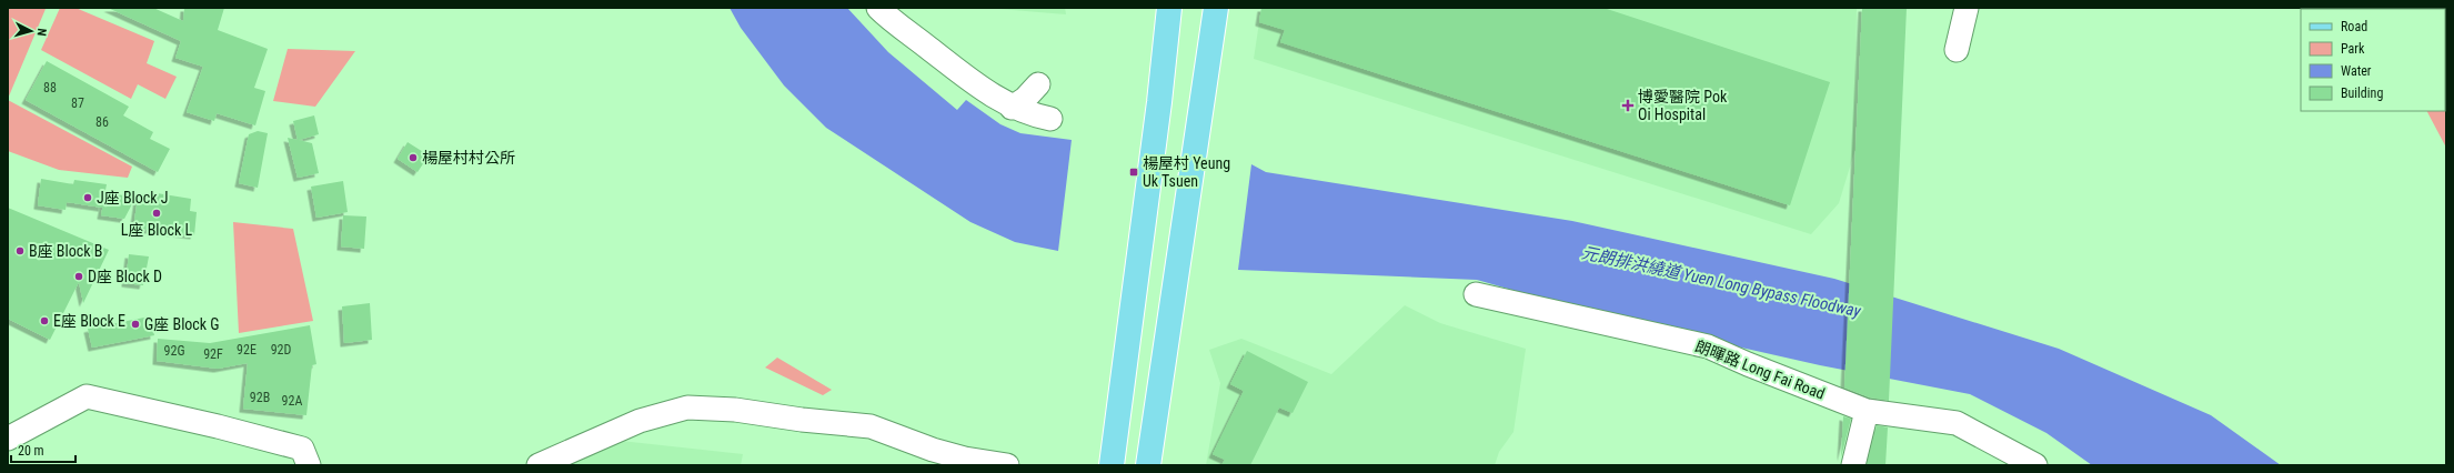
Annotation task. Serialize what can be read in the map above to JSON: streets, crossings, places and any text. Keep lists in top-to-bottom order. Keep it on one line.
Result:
{"streets":{"street":["朗暉路 Long Fai Road"]},"water":["元朗排洪繞道 Yuen Long Bypass Floodway"],"places":{"health":["博愛醫院 Pok Oi Hospital"],"other":["楊屋村村公所","J座 Block J","L座 Block L","B座 Block B","D座 Block D","E座 Block E","G座 Block G"],"transit":["楊屋村 Yeung Uk Tsuen"]},"house_numbers":["88","87","86","92E","92D","92G","92F","92B","92A"],"legend":["Road","Park","Water","Building"],"scale_bar":"20 m","north":"right"}
